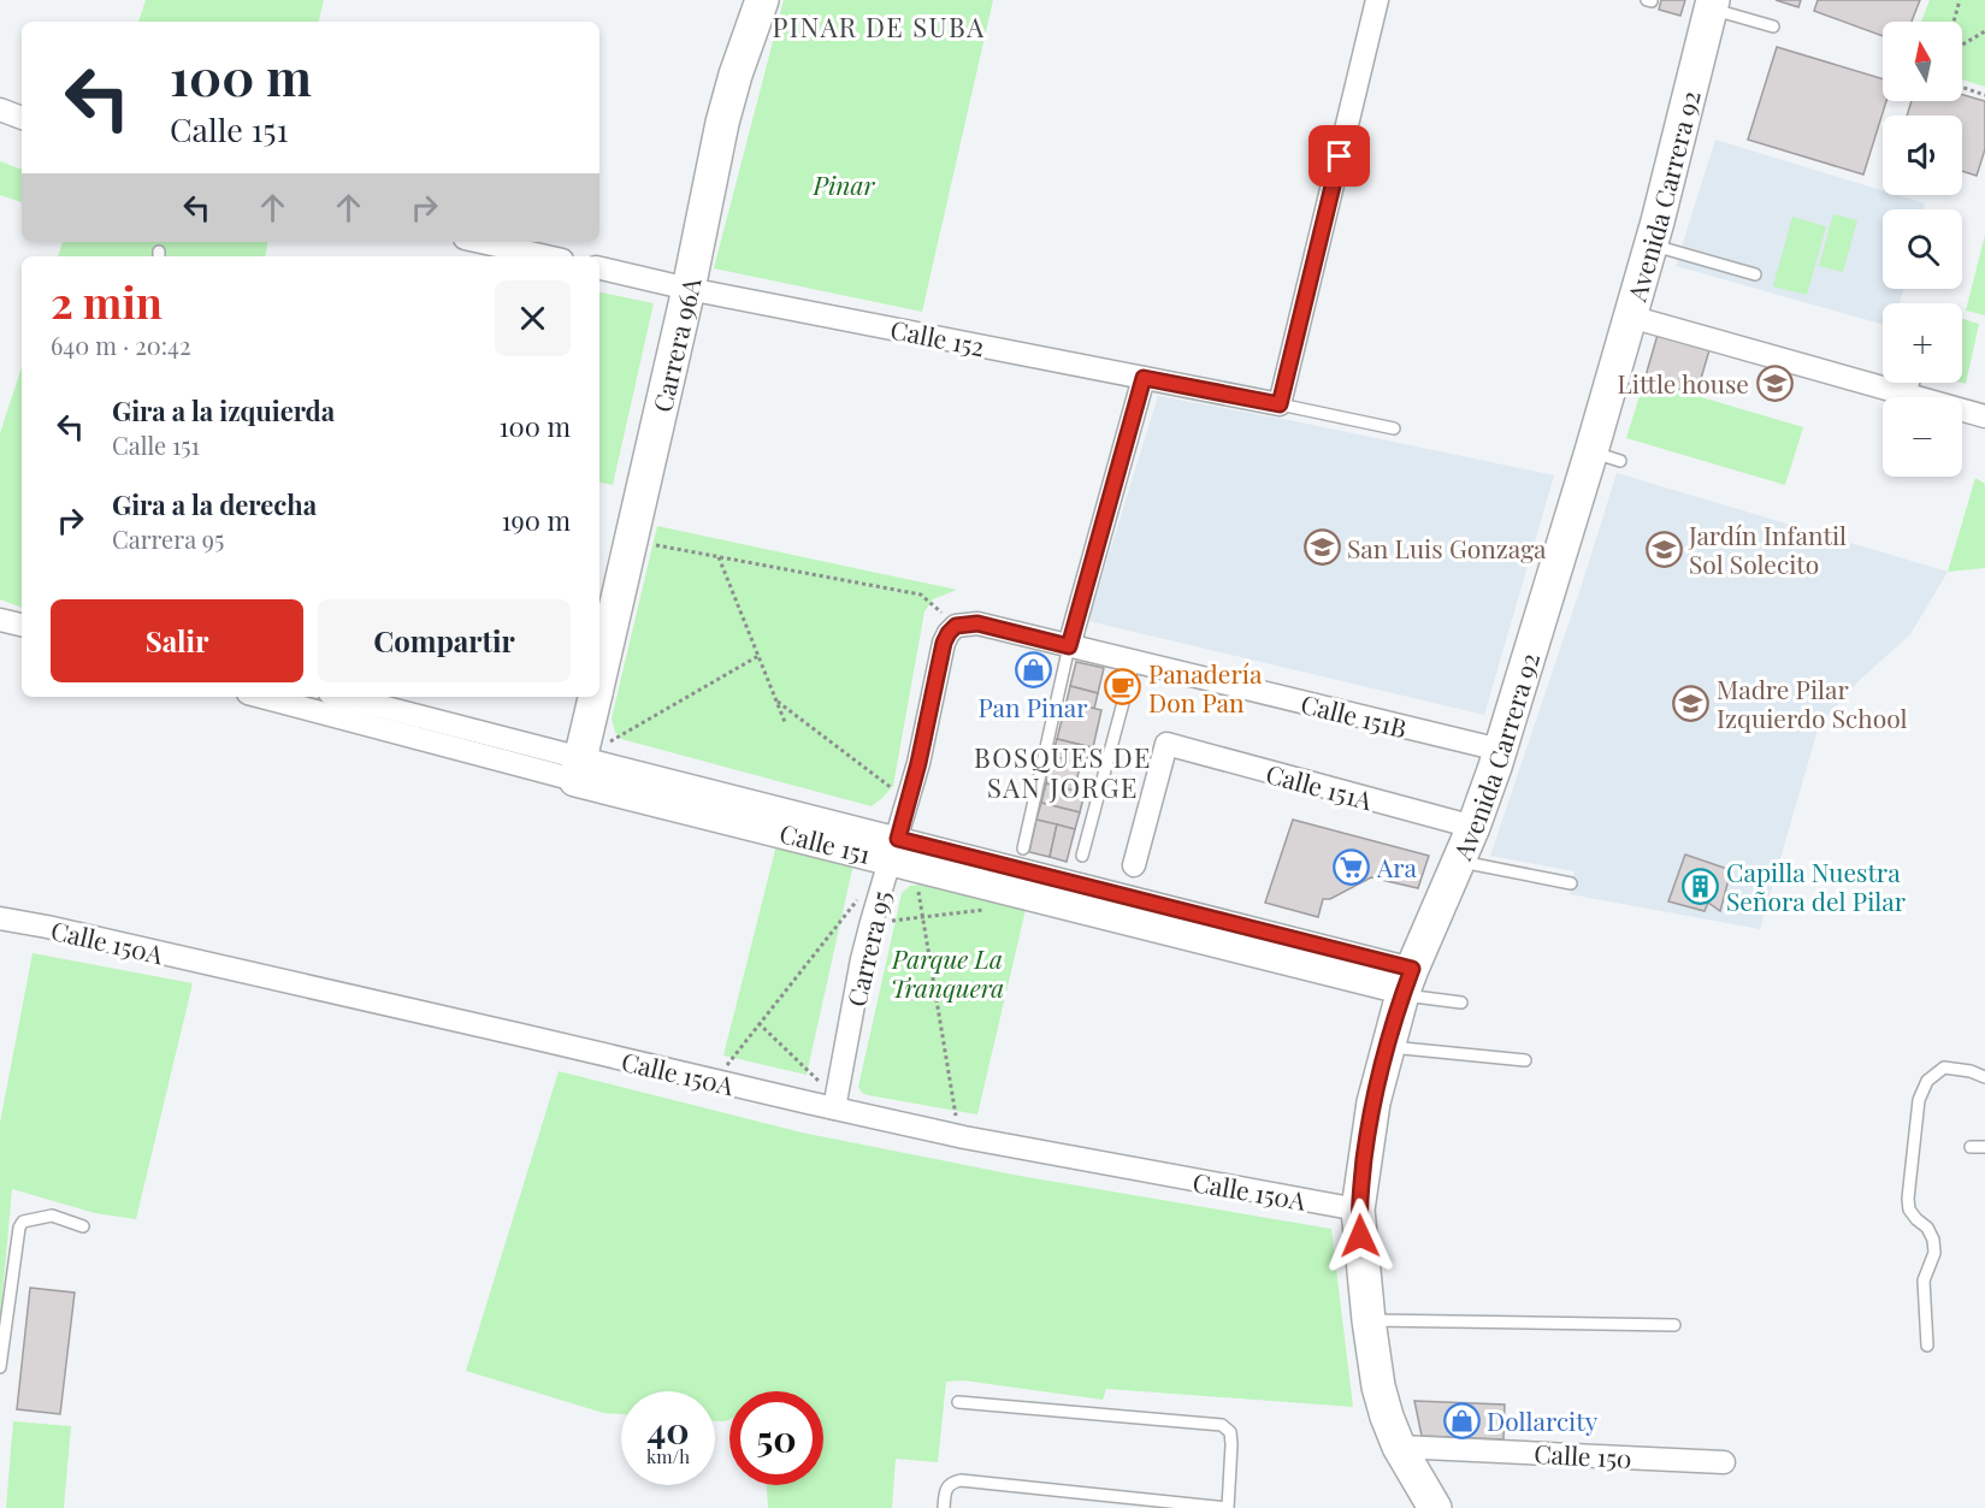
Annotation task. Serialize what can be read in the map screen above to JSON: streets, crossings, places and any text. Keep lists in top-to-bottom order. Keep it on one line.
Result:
{"streets":{"street":["Avenida Carrera 92","Calle 152","Carrera 96A","Calle 151B","Calle 151A","Calle 151","Calle 150A","Carrera 95","Calle 150"]},"crossings":[["Avenida Carrera 92","Calle 151B"],["Avenida Carrera 92","Calle 151A"],["Avenida Carrera 92","Calle 151"],["Avenida Carrera 92","Calle 150A"],["Avenida Carrera 92","Calle 150"],["Calle 152","Carrera 96A"],["Carrera 96A","Calle 151"],["Calle 151B","Carrera 95"],["Calle 151","Carrera 95"],["Calle 150A","Carrera 95"]],"districts":["PINAR DE SUBA","BOSQUES DE SAN JORGE"],"parks":["Pinar","Parque La Tranquera"],"places":{"school or university":["Little house","San Luis Gonzaga","Jardín Infantil Sol Solecito","Madre Pilar Izquierdo School"],"shop":["Pan Pinar","Dollarcity"],"cafe":["Panadería Don Pan"],"supermarket":["Ara"],"building":["Capilla Nuestra Señora del Pilar"]},"north":"top","page":{"map_buttons":["+","−"],"turn":["100 m","Calle 151"],"heading":["2 min","640 m · 20:42"],"list":[{"name":"Gira a la izquierda","note":"Calle 151","value":"100 m"},{"name":"Gira a la derecha","note":"Carrera 95","value":"190 m"}],"buttons":["Salir","Compartir"],"speed":"40 km/h","limit":"50"}}
